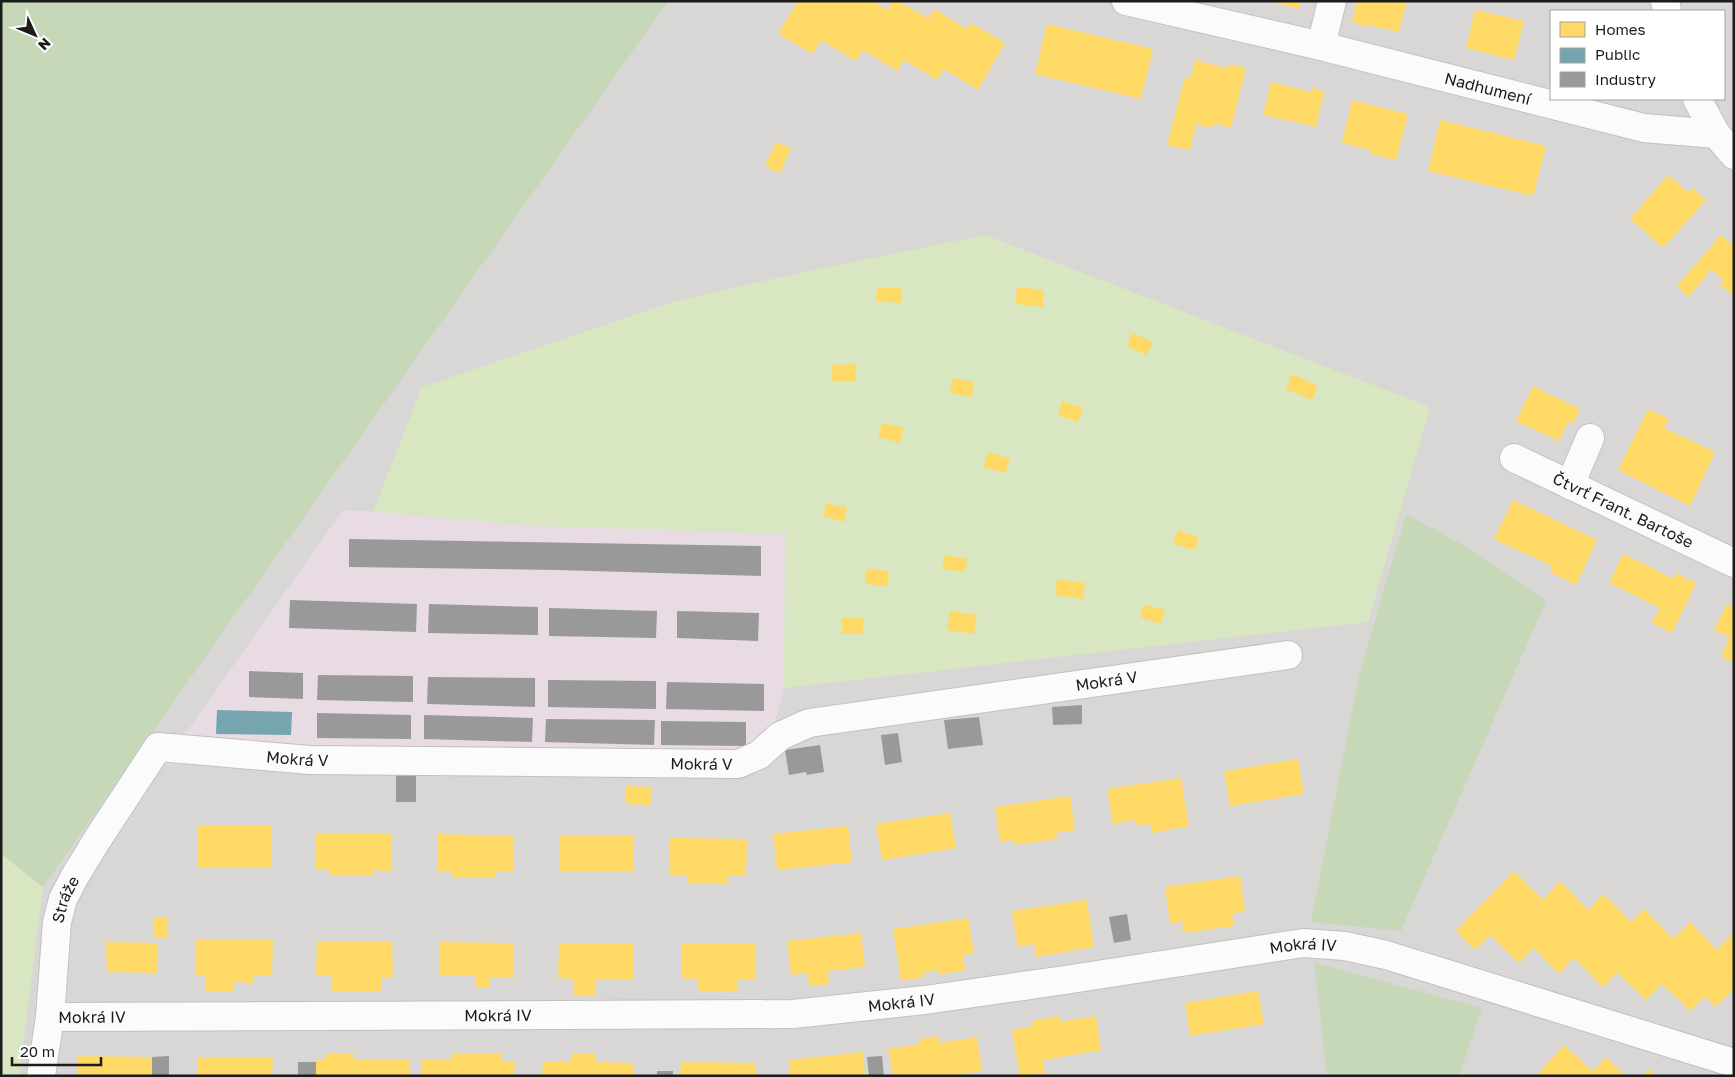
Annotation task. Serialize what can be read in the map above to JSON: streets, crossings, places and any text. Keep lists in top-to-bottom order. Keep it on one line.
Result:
{"streets":{"street":["Nadhumení","Čtvrť Frant. Bartoše","Mokrá V","Stráže","Mokrá IV"]},"crossings":[["Mokrá V","Stráže"],["Stráže","Mokrá IV"]],"legend":["Homes","Public","Industry"],"scale_bar":"20 m","north":"bottom right"}
